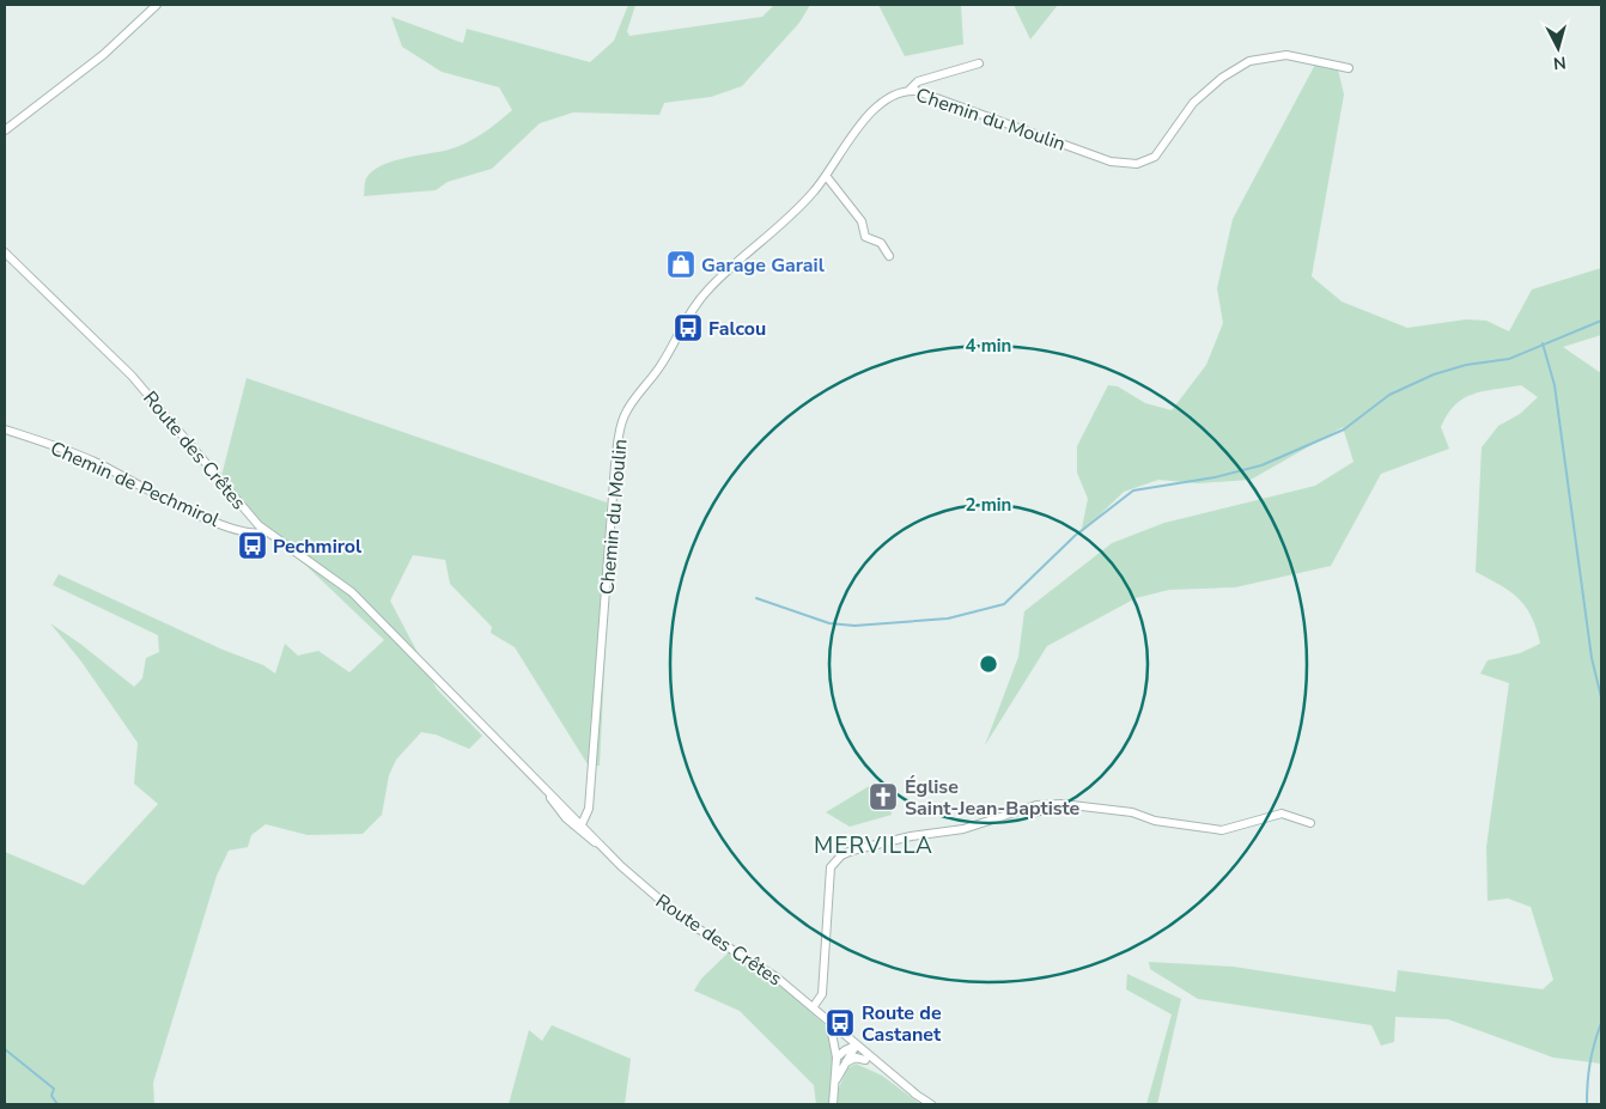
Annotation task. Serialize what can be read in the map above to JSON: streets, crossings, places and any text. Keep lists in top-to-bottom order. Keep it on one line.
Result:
{"streets":{"street":["Chemin du Moulin","Route des Crêtes","Chemin de Pechmirol"]},"crossings":[["Chemin du Moulin","Route des Crêtes"],["Route des Crêtes","Chemin de Pechmirol"]],"districts":["MERVILLA"],"places":{"shop":["Garage Garail"],"bus stop":["Falcou","Pechmirol","Route de Castanet"],"church":["Église Saint-Jean-Baptiste"]},"north":"bottom","rings":["4 min","2 min"]}
